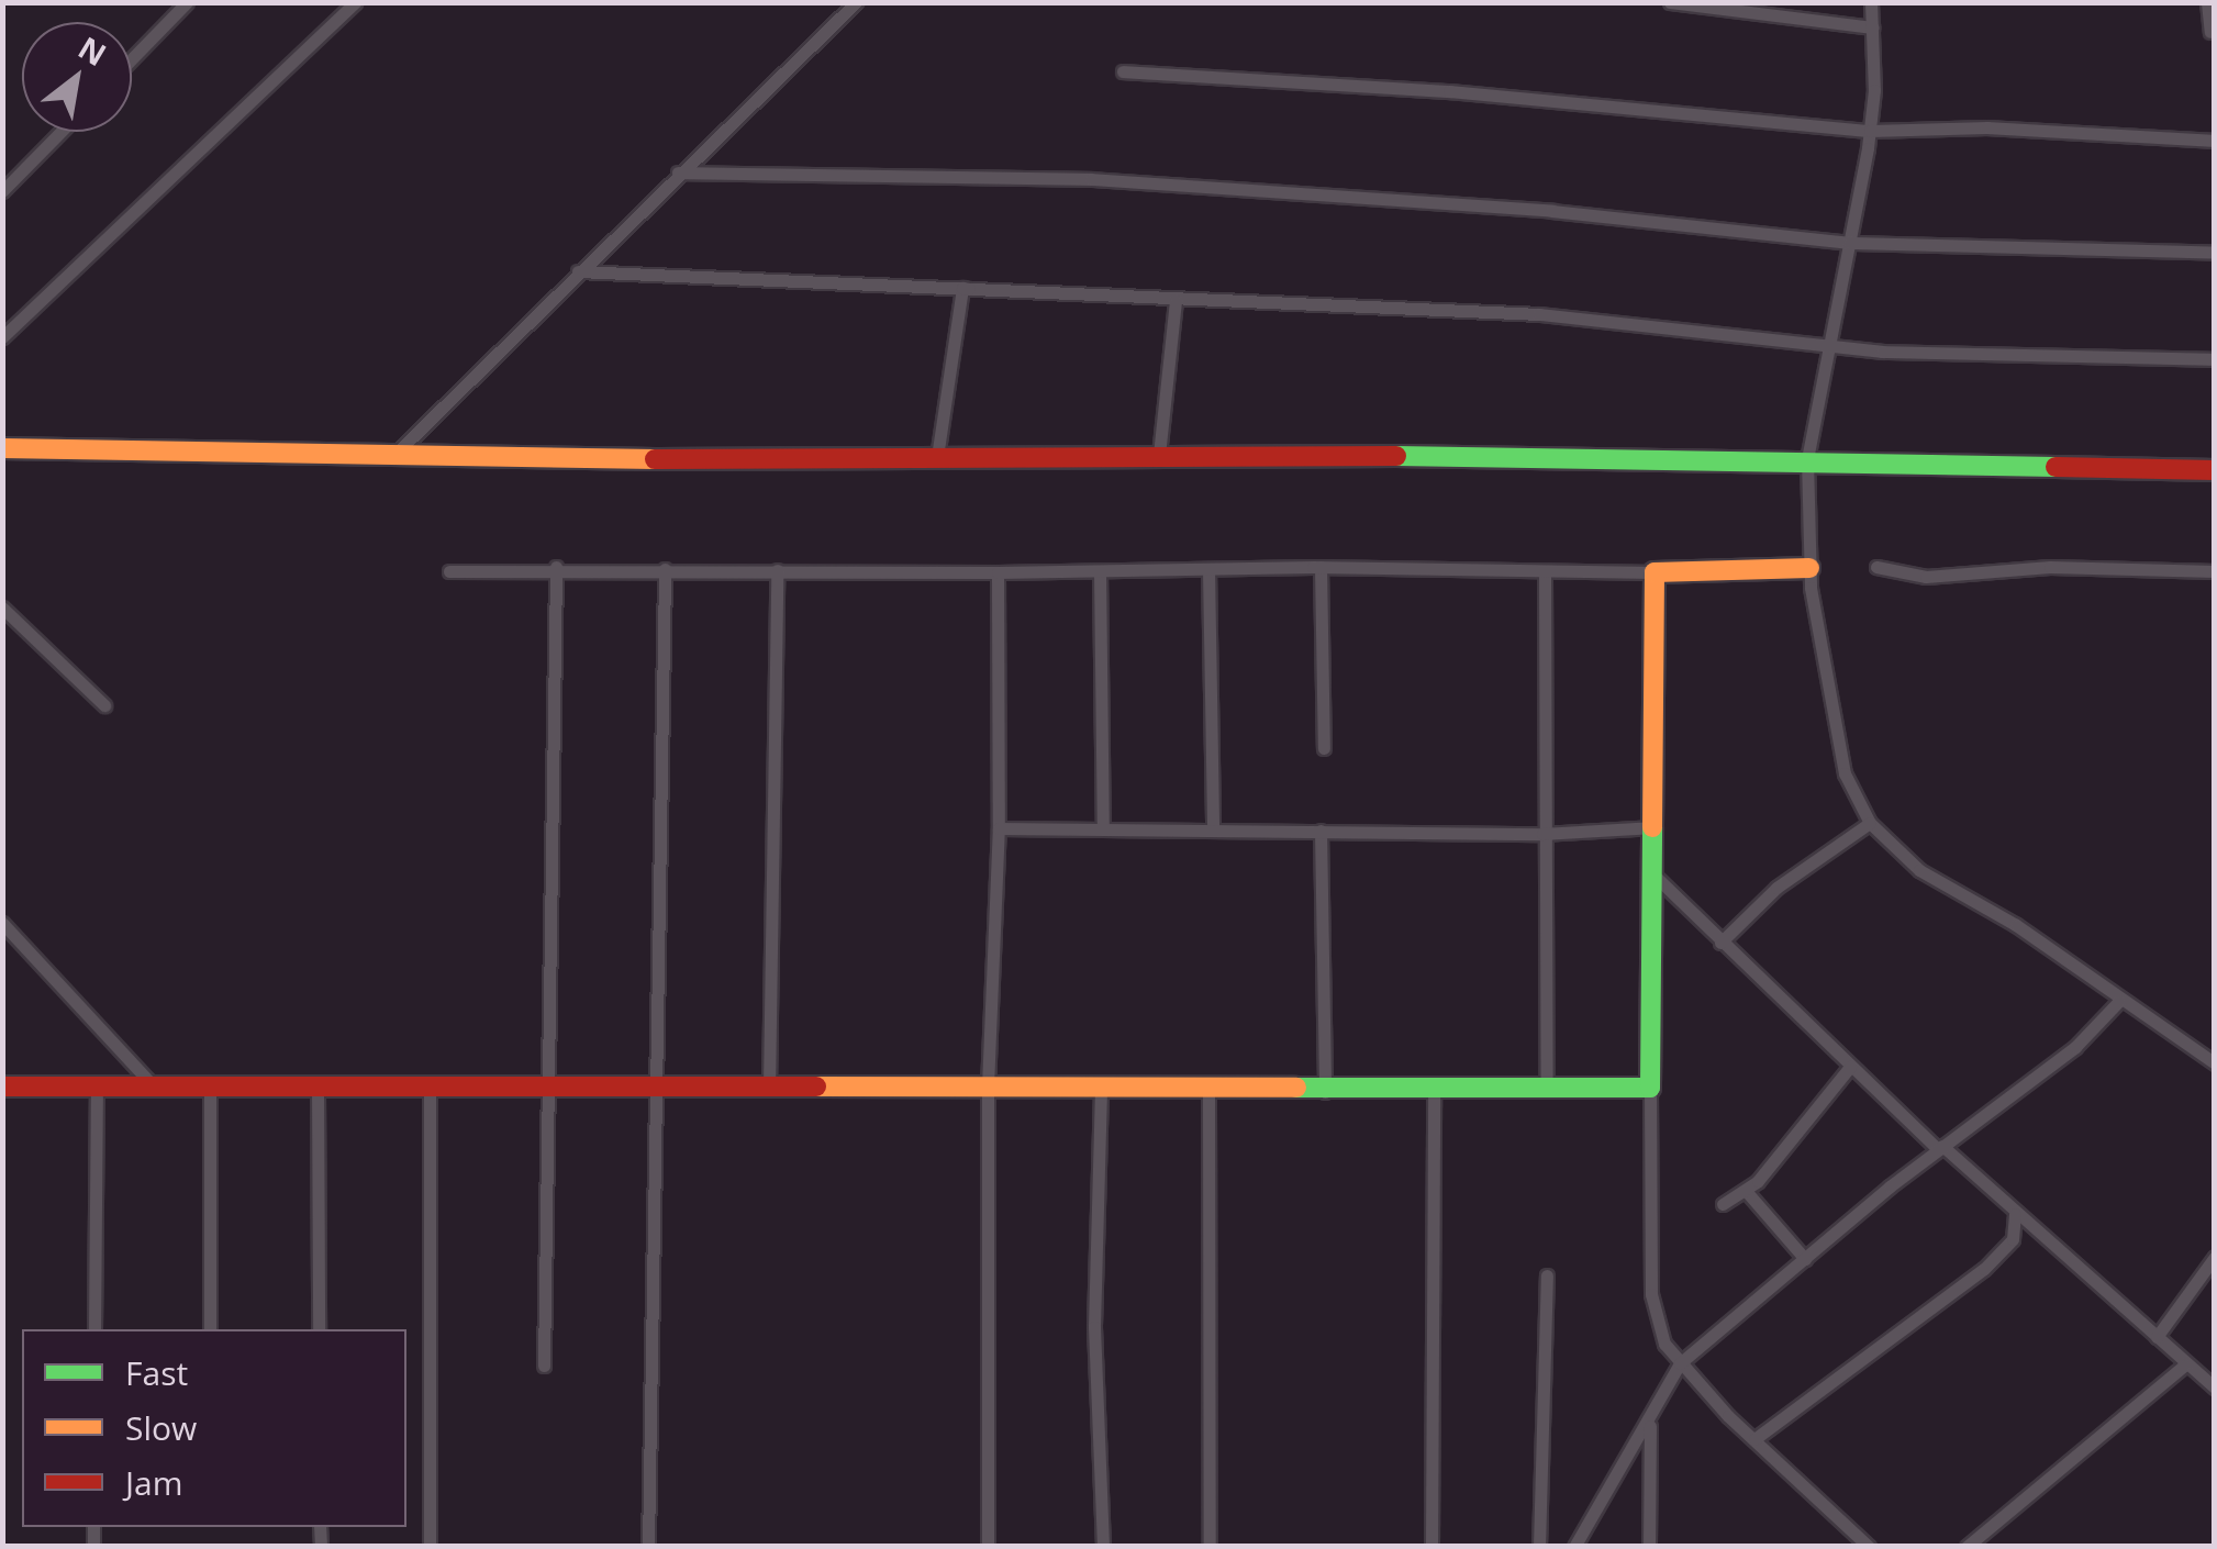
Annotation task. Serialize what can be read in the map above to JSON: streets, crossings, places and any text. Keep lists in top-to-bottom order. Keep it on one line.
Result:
{"legend":["Fast","Slow","Jam"],"north":"top right"}
